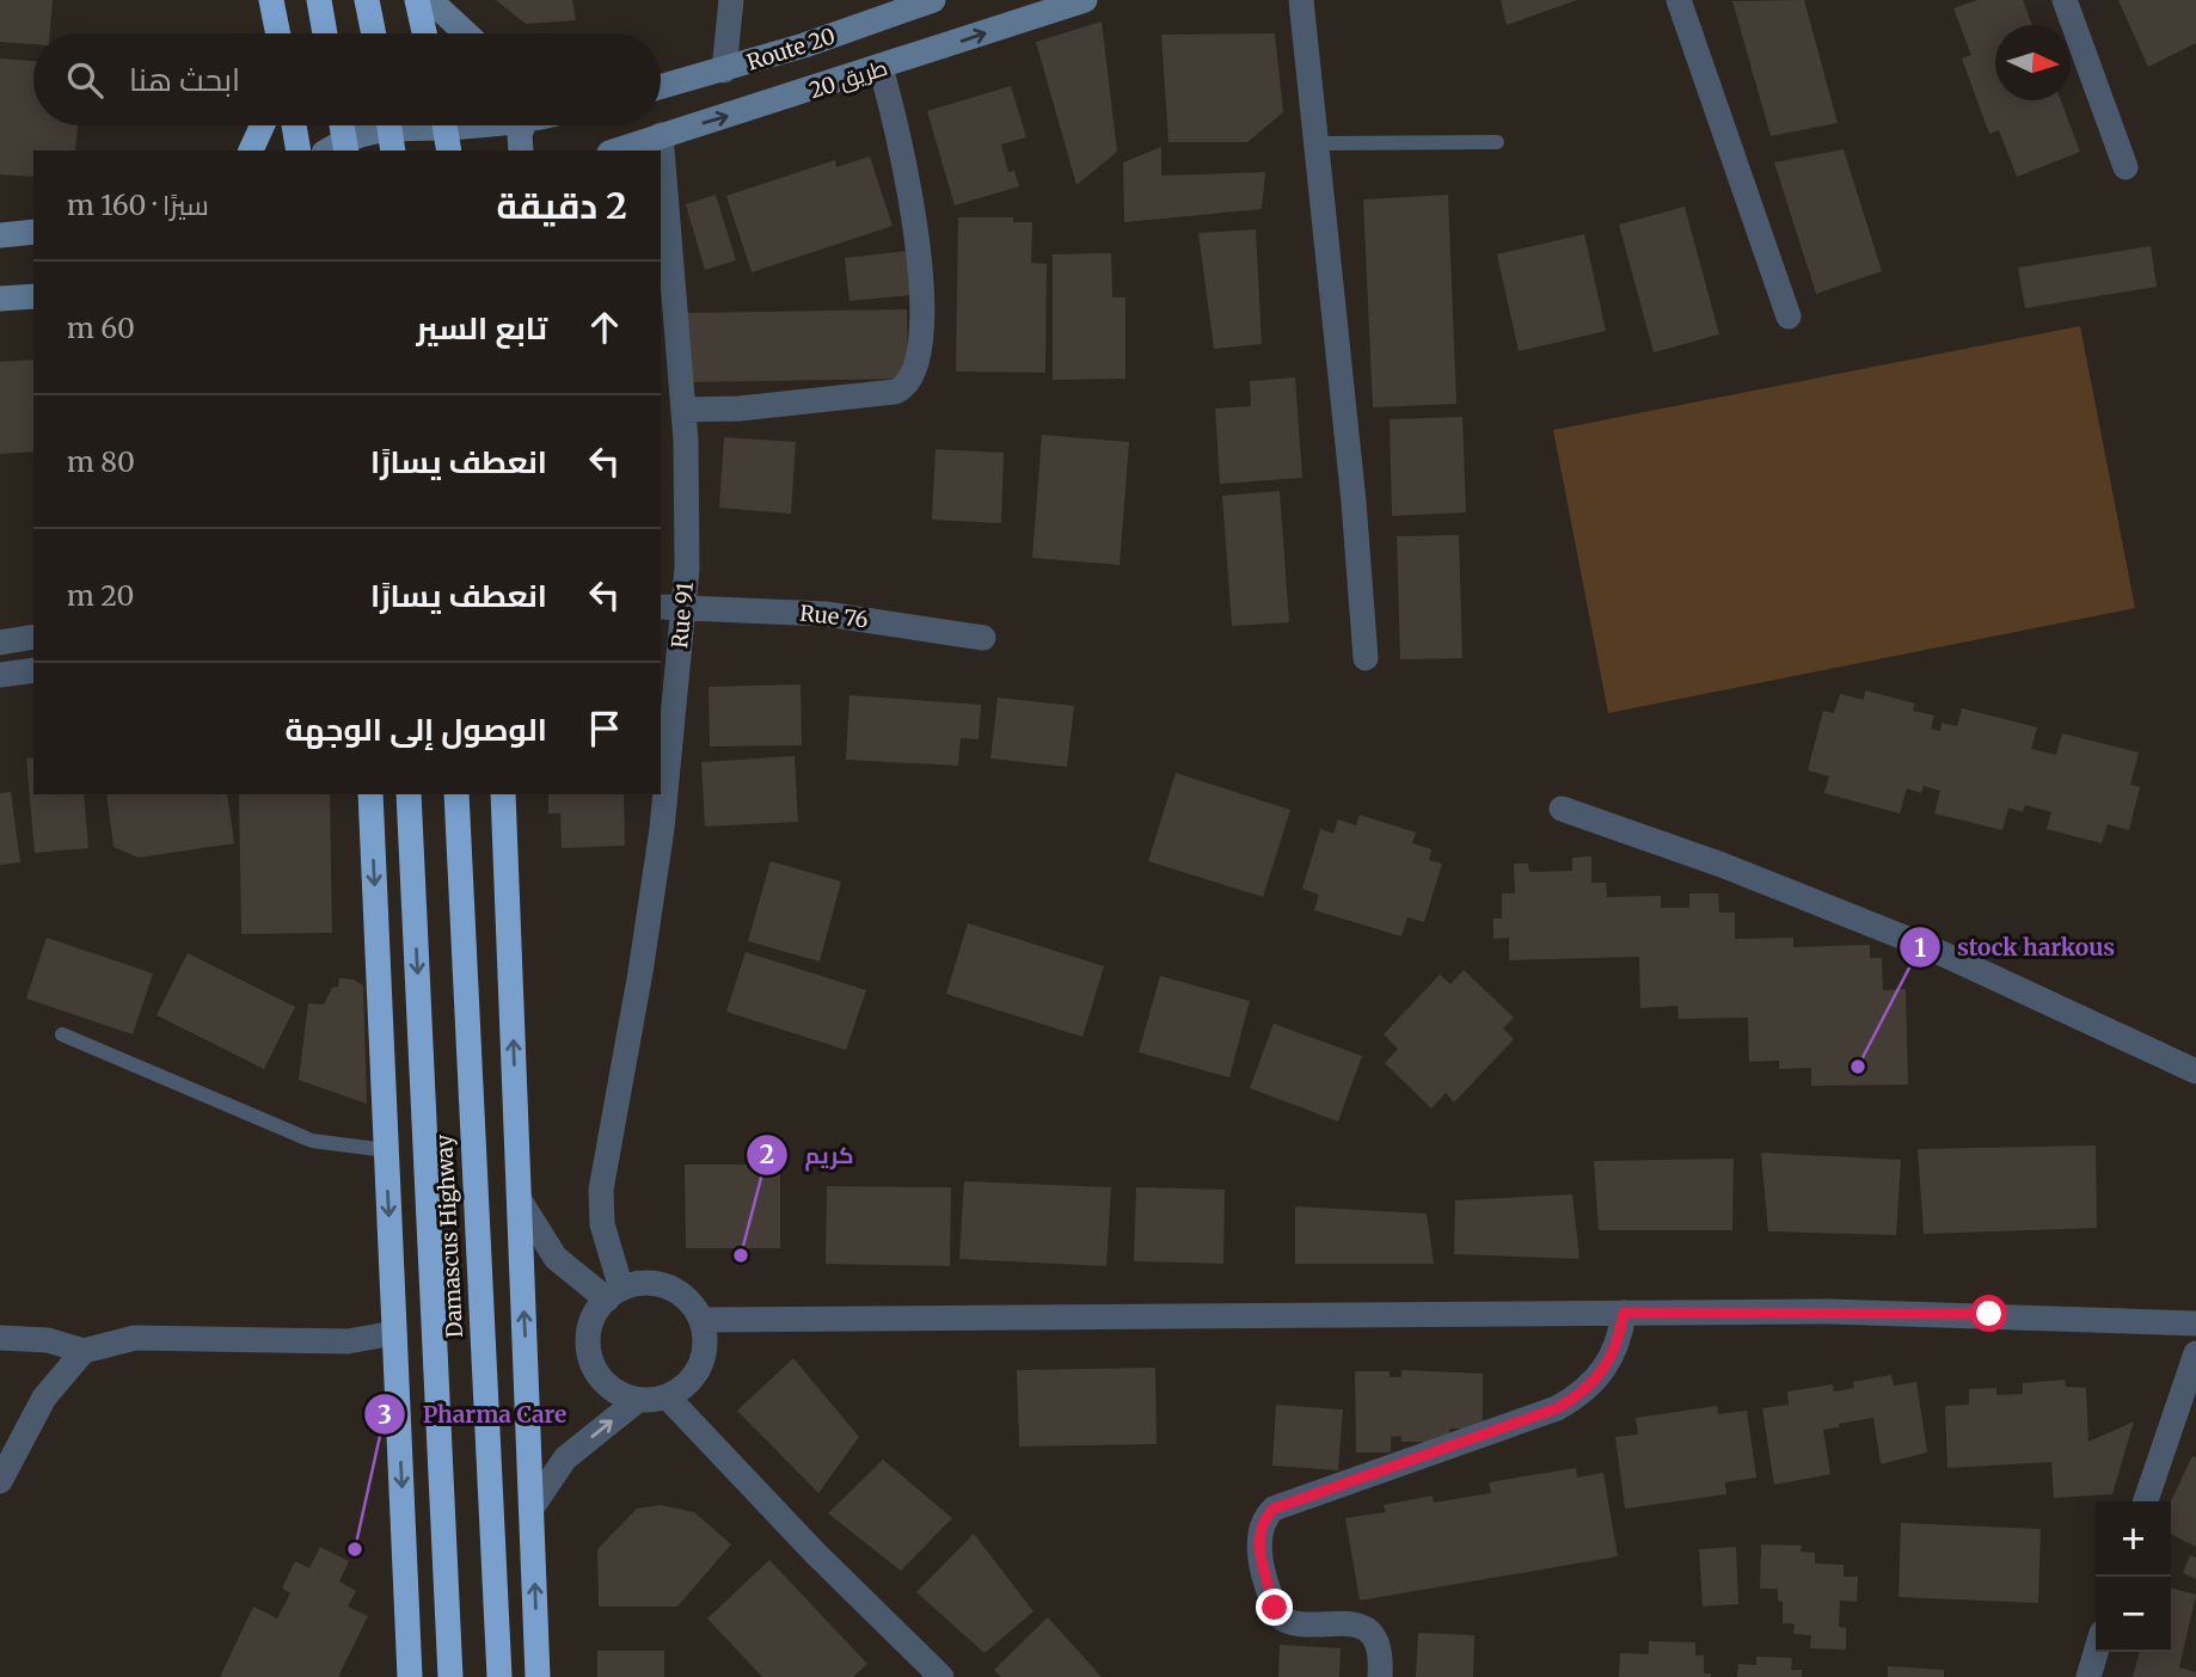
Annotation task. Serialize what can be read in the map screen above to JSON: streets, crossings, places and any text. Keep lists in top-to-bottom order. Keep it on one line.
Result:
{"streets":{"highway":["Damascus Highway"],"main road":["Route 20","طريق 20"],"street":["Rue 91","Rue 76"]},"crossings":[["طريق 20","Rue 91"],["Rue 91","Rue 76"]],"one_way":["طريق 20"],"places":["stock harkous","كريم","Pharma Care"],"north":"right","page":{"search":"ابحث هنا","heading":["2 دقيقة","سيرًا · 160 m"],"list":[["تابع السير","60 m"],["انعطف يسارًا","80 m"],["انعطف يسارًا","20 m"],"الوصول إلى الوجهة"],"map_buttons":["+","−"]}}
